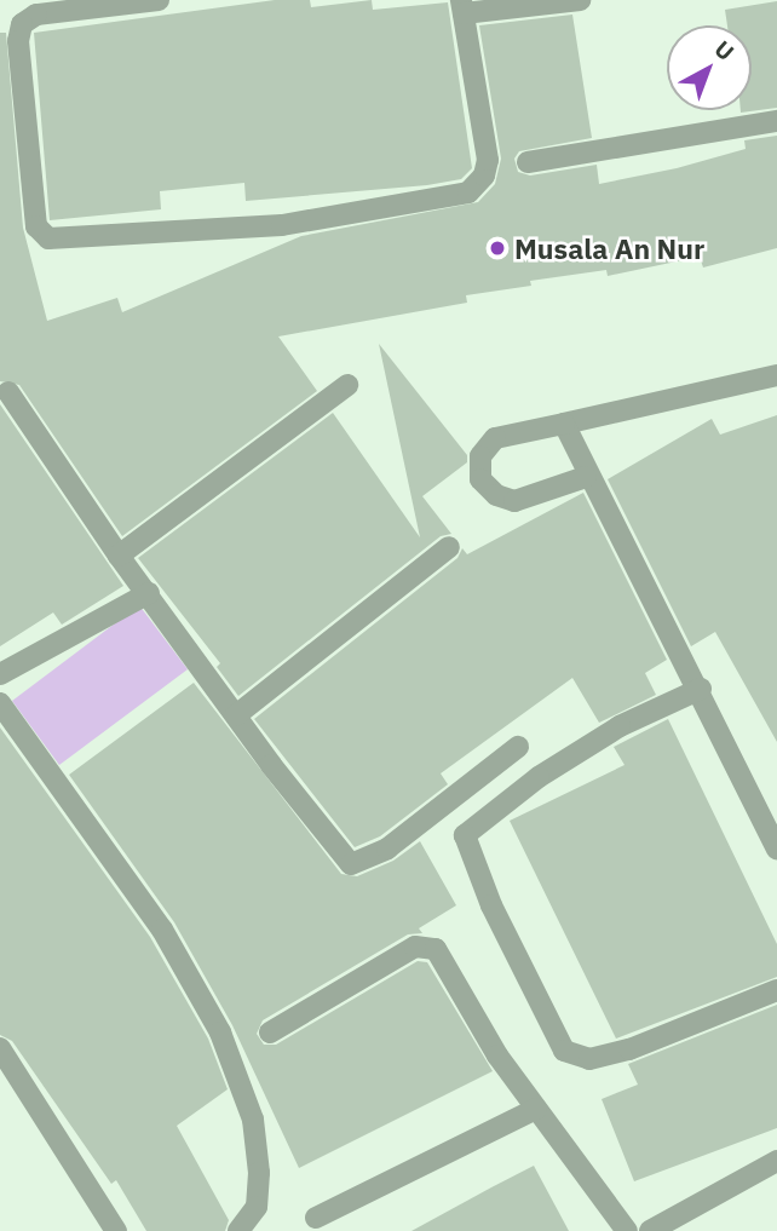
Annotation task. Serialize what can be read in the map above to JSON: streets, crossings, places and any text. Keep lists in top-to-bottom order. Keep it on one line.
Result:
{"places":["Musala An Nur"],"north":"top right"}
